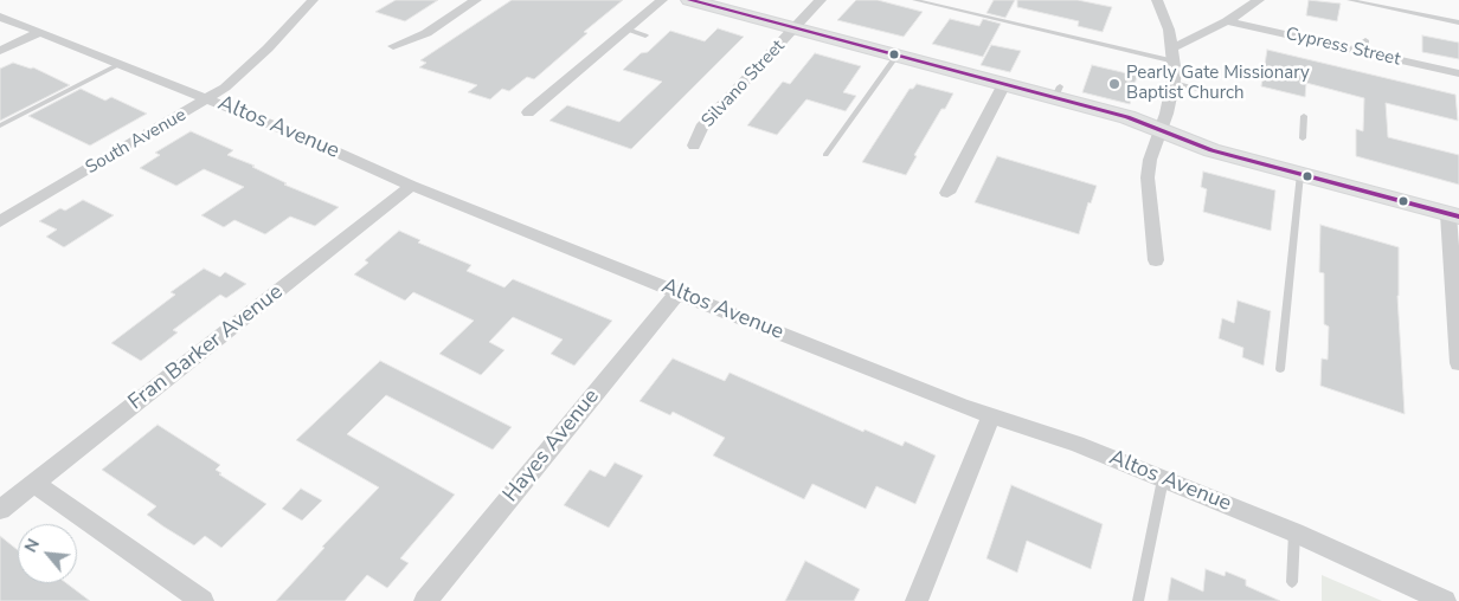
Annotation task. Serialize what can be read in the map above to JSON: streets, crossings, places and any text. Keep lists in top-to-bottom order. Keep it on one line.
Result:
{"streets":{"street":["Cypress Street","Silvano Street","Altos Avenue","South Avenue","Fran Barker Avenue","Hayes Avenue"]},"crossings":[["Altos Avenue","South Avenue"],["Altos Avenue","Fran Barker Avenue"],["Altos Avenue","Hayes Avenue"]],"places":["Pearly Gate Missionary Baptist Church"],"north":"top left"}
